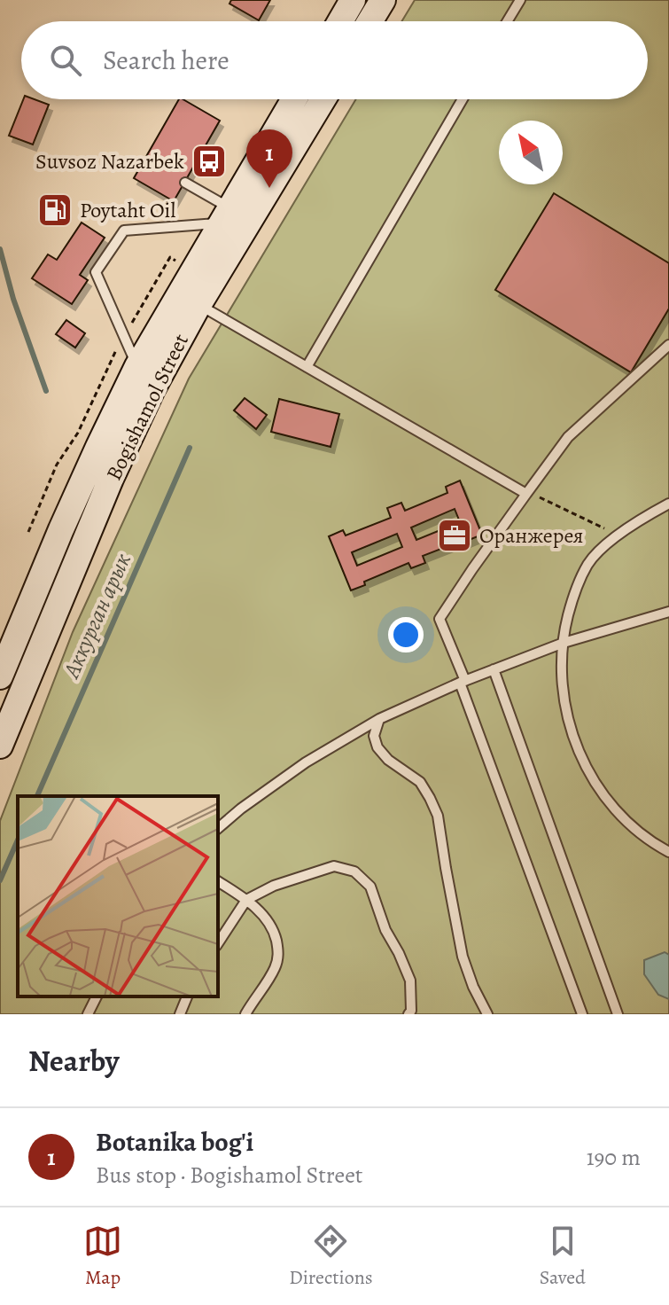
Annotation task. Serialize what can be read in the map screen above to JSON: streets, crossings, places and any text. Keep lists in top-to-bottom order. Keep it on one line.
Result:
{"streets":{"main road":["Bogishamol Street"]},"water":["Аккурган арык"],"places":{"bus stop":["Suvsoz Nazarbek"],"fuel station":["Poytaht Oil"],"office":["Оранжерея"]},"north":"top left","page":{"search":"Search here","pins":"1","heading":"Nearby","list":[{"mark":"1","name":"Botanika bog'i","note":"Bus stop · Bogishamol Street","value":"190 m"}],"nav":["Map","Directions","Saved"]}}
